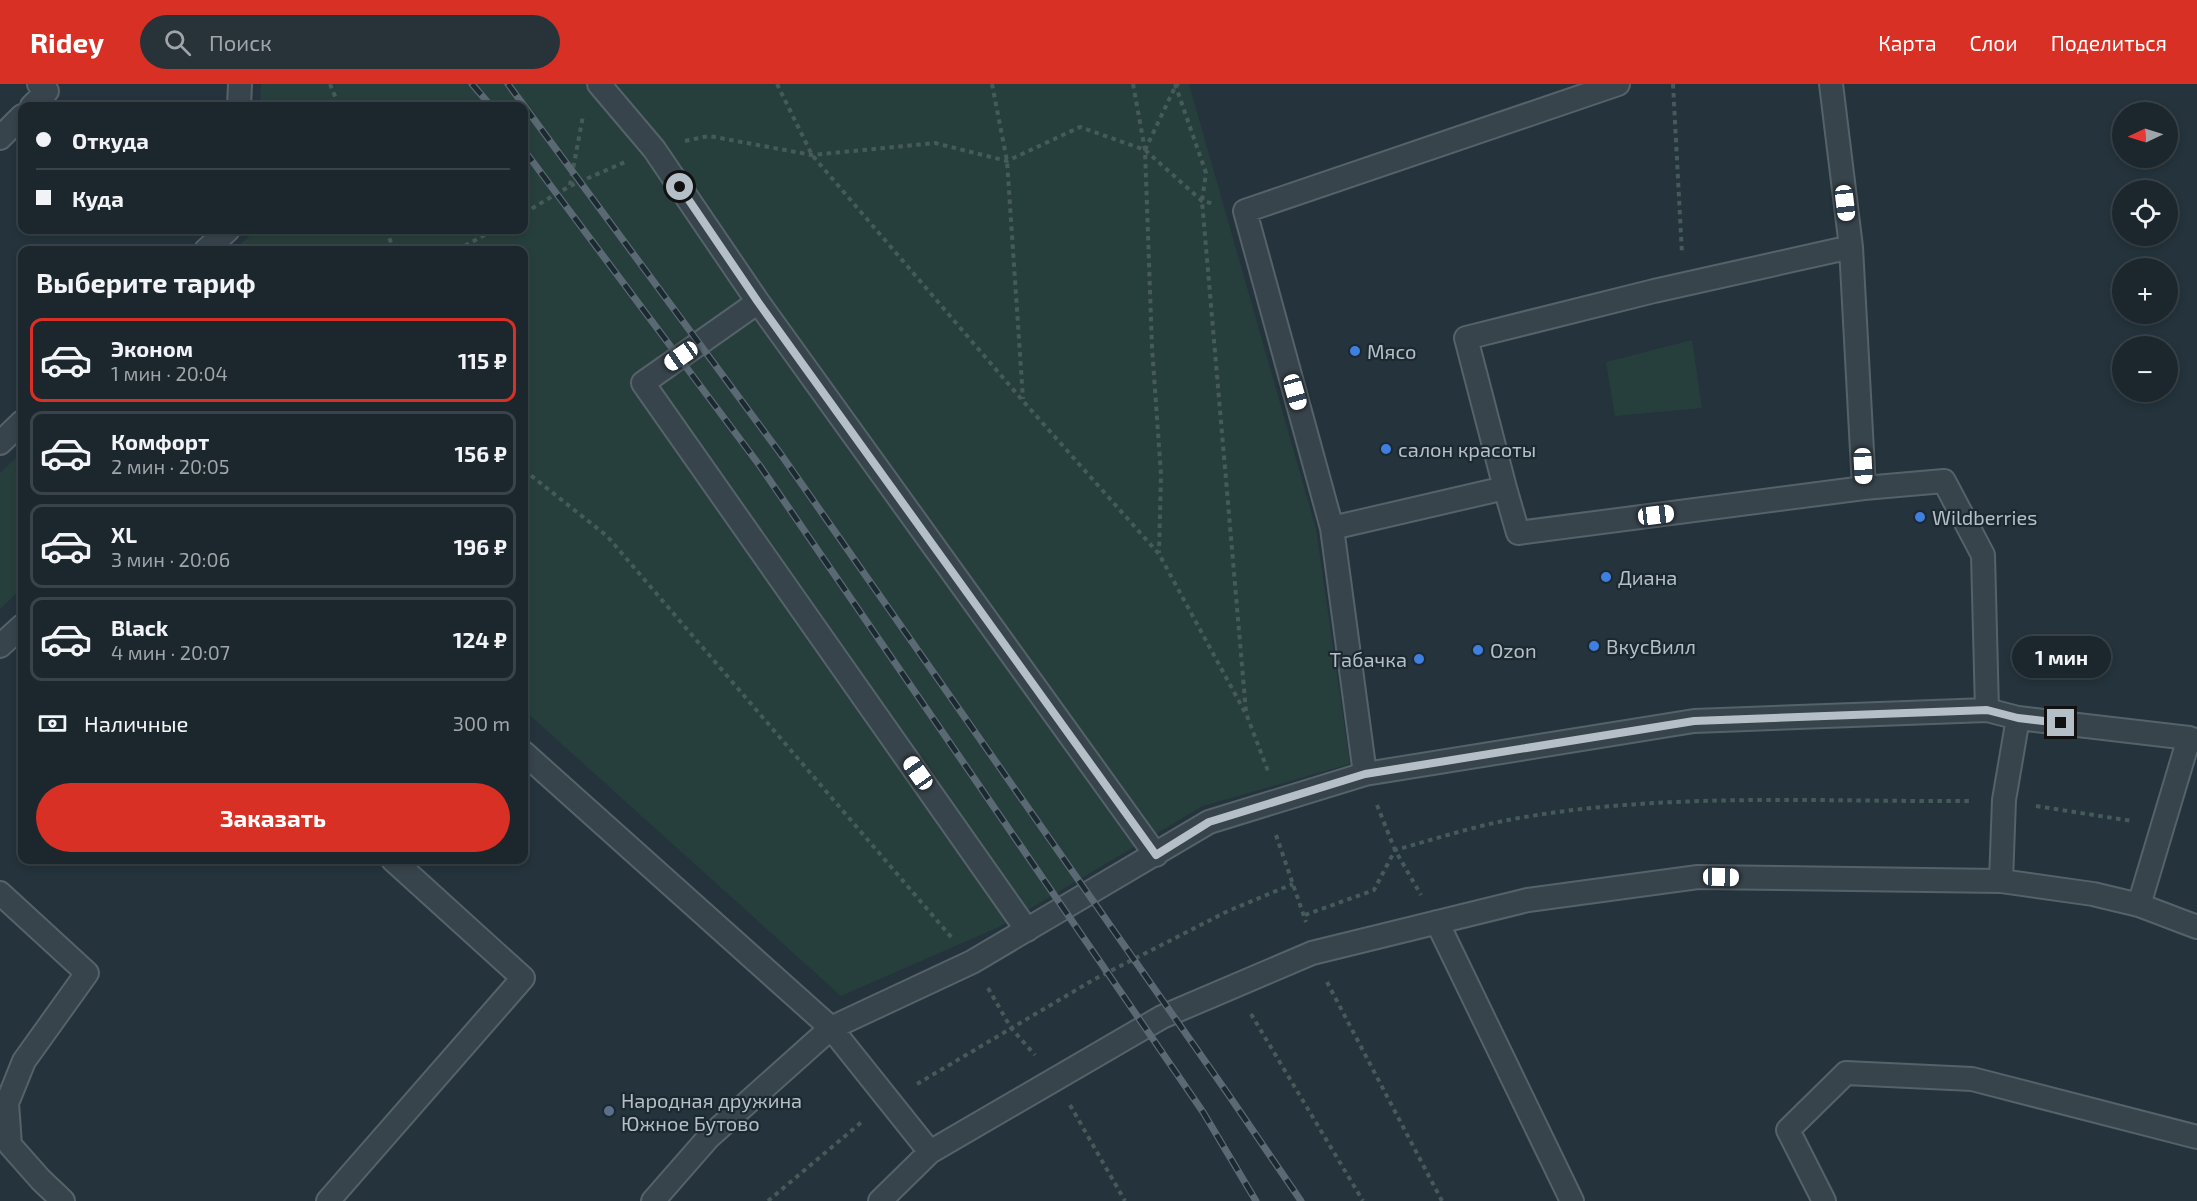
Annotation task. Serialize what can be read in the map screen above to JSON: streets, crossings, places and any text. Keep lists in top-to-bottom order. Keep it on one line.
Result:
{"places":["Мясо","салон красоты","Wildberries","Диана","ВкусВилл","Ozon","Табачка","Народная дружина Южное Бутово"],"north":"left","page":{"header":"Ridey","search":"Поиск","nav":["Карта","Слои","Поделиться"],"map_buttons":["+","−"],"banner":["Откуда","Куда"],"heading":"Выберите тариф","list":[{"name":"Эконом","note":"1 мин · 20:04","value":"115 ₽"},{"name":"Комфорт","note":"2 мин · 20:05","value":"156 ₽"},{"name":"XL","note":"3 мин · 20:06","value":"196 ₽"},{"name":"Black","note":"4 мин · 20:07","value":"124 ₽"}],"bubble":"1 мин","pay":["Наличные","300 m"],"buttons":"Заказать"}}
